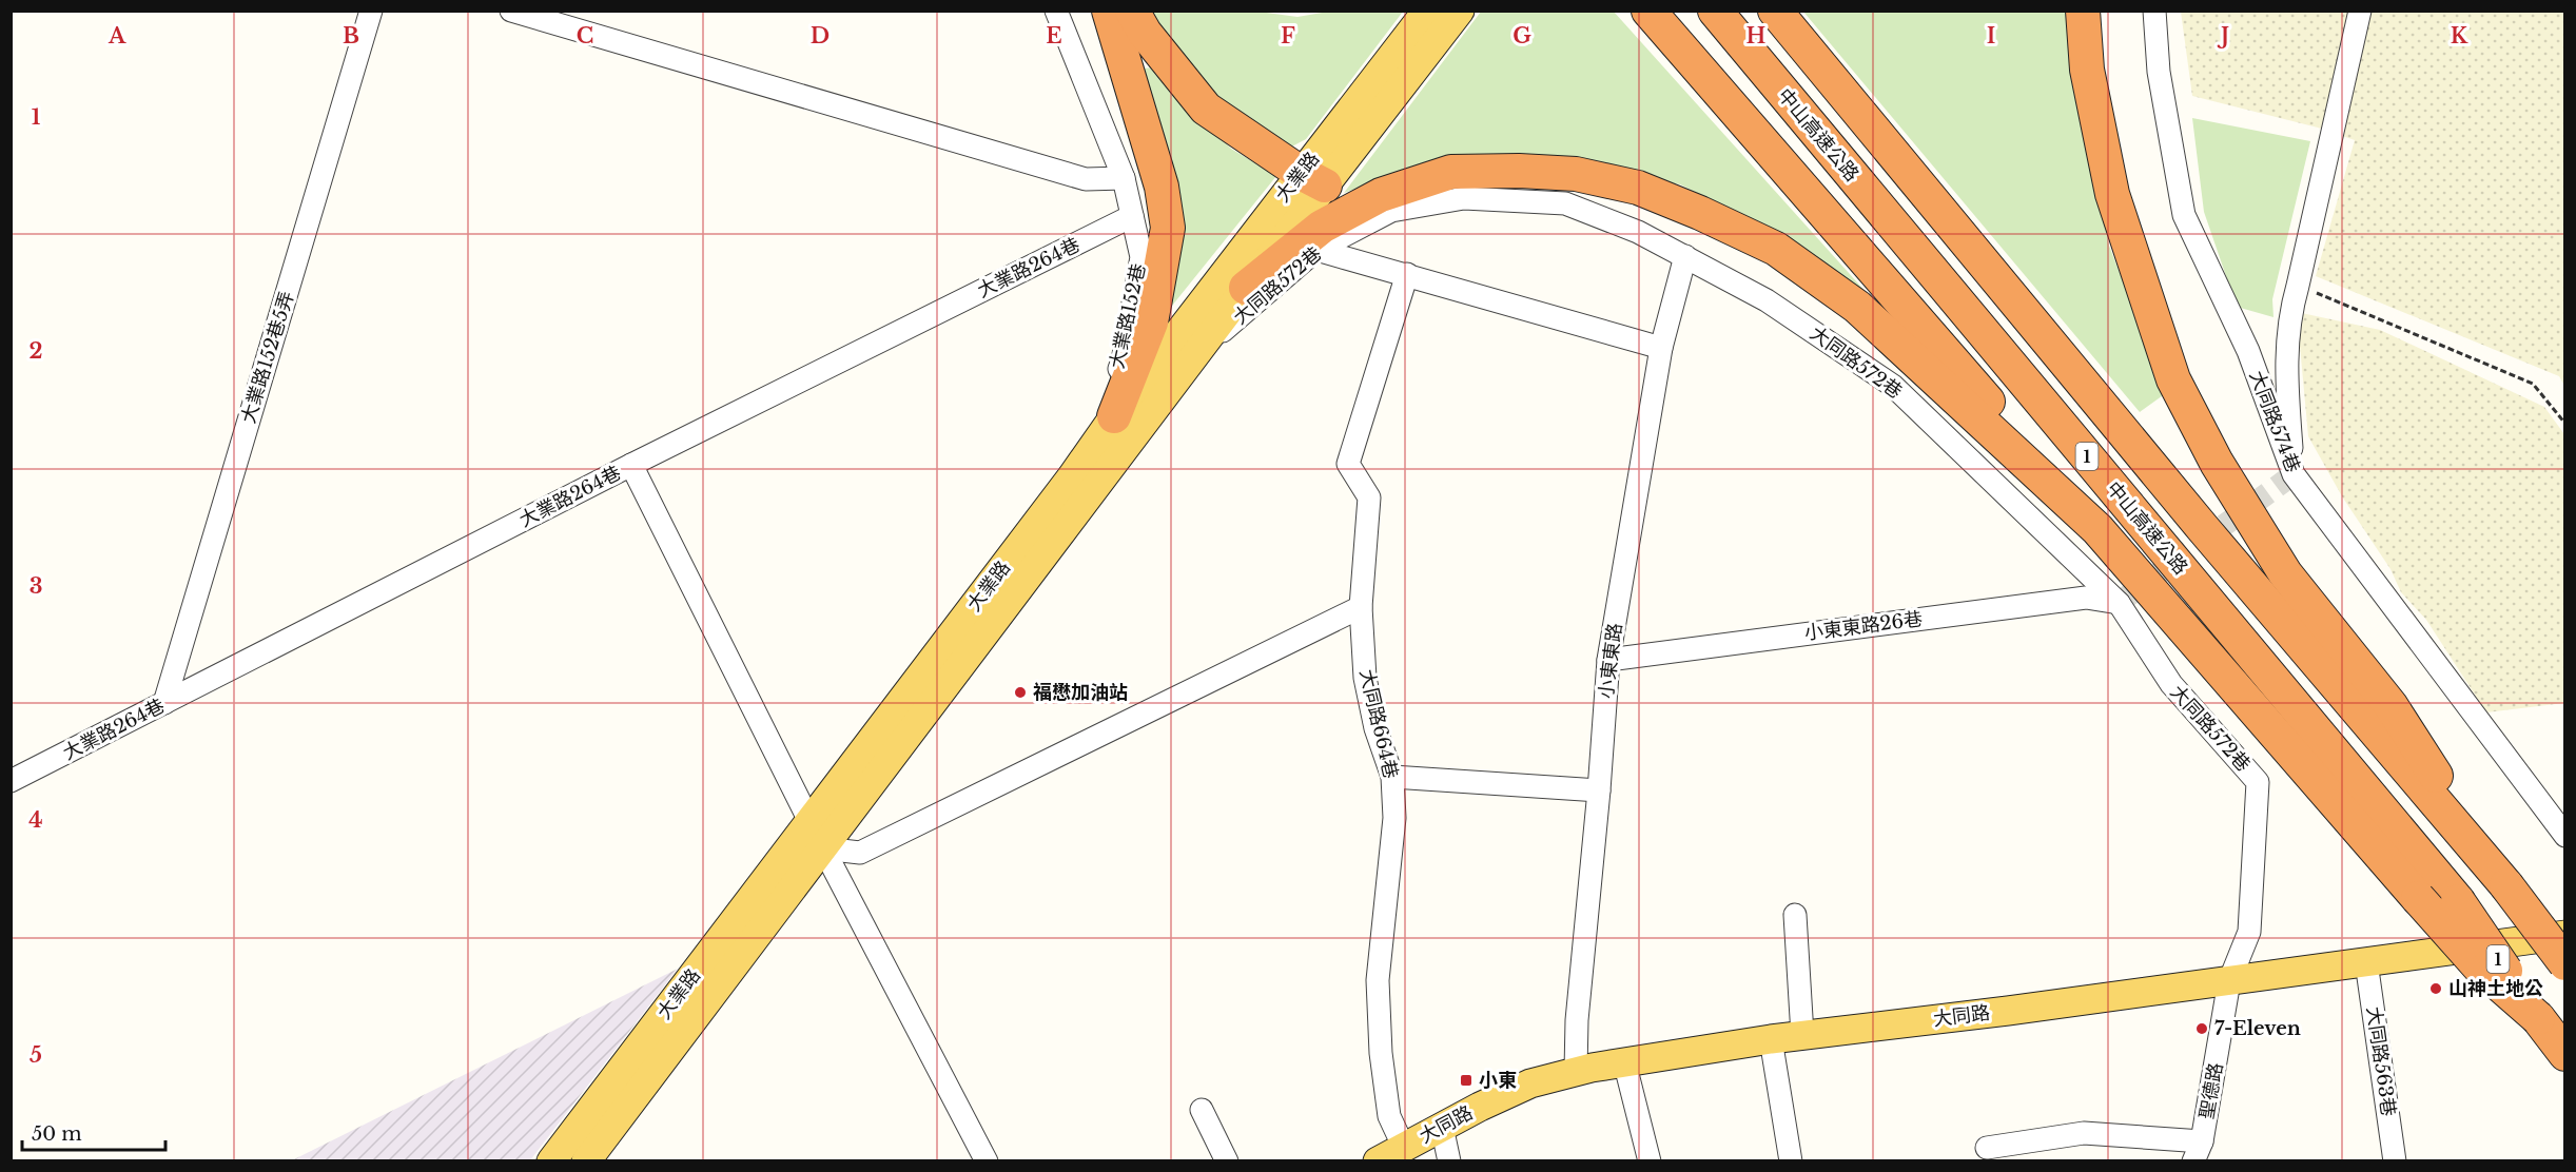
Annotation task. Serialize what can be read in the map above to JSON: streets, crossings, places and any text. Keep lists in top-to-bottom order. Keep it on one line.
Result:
{"streets":{"highway":["中山高速公路","1"],"main road":["大業路","大同路"],"street":["大業路264巷","大同路572巷","大業路152巷","大業路152巷5弄","大同路574巷","小東東路26巷","小東東路","大同路664巷","大同路563巷","聖德路"]},"crossings":[["大業路","大同路572巷"],["大業路","大業路152巷"],["大業路264巷","大業路152巷"],["大業路264巷","大業路152巷5弄"],["大同路572巷","小東東路26巷"],["大同路572巷","小東東路"],["大同路572巷","大同路"],["大同路572巷","聖德路"],["小東東路26巷","小東東路"],["小東東路","大同路"],["大同路664巷","大同路"],["大同路","大同路563巷"],["大同路","聖德路"]],"places":{"other":["福懋加油站","山神土地公","7-Eleven"],"transit":["小東"]},"scale_bar":"50 m","grid":{"columns":["A","B","C","D","E","F","G","H","I","J","K"],"rows":["1","2","3","4","5"]}}
